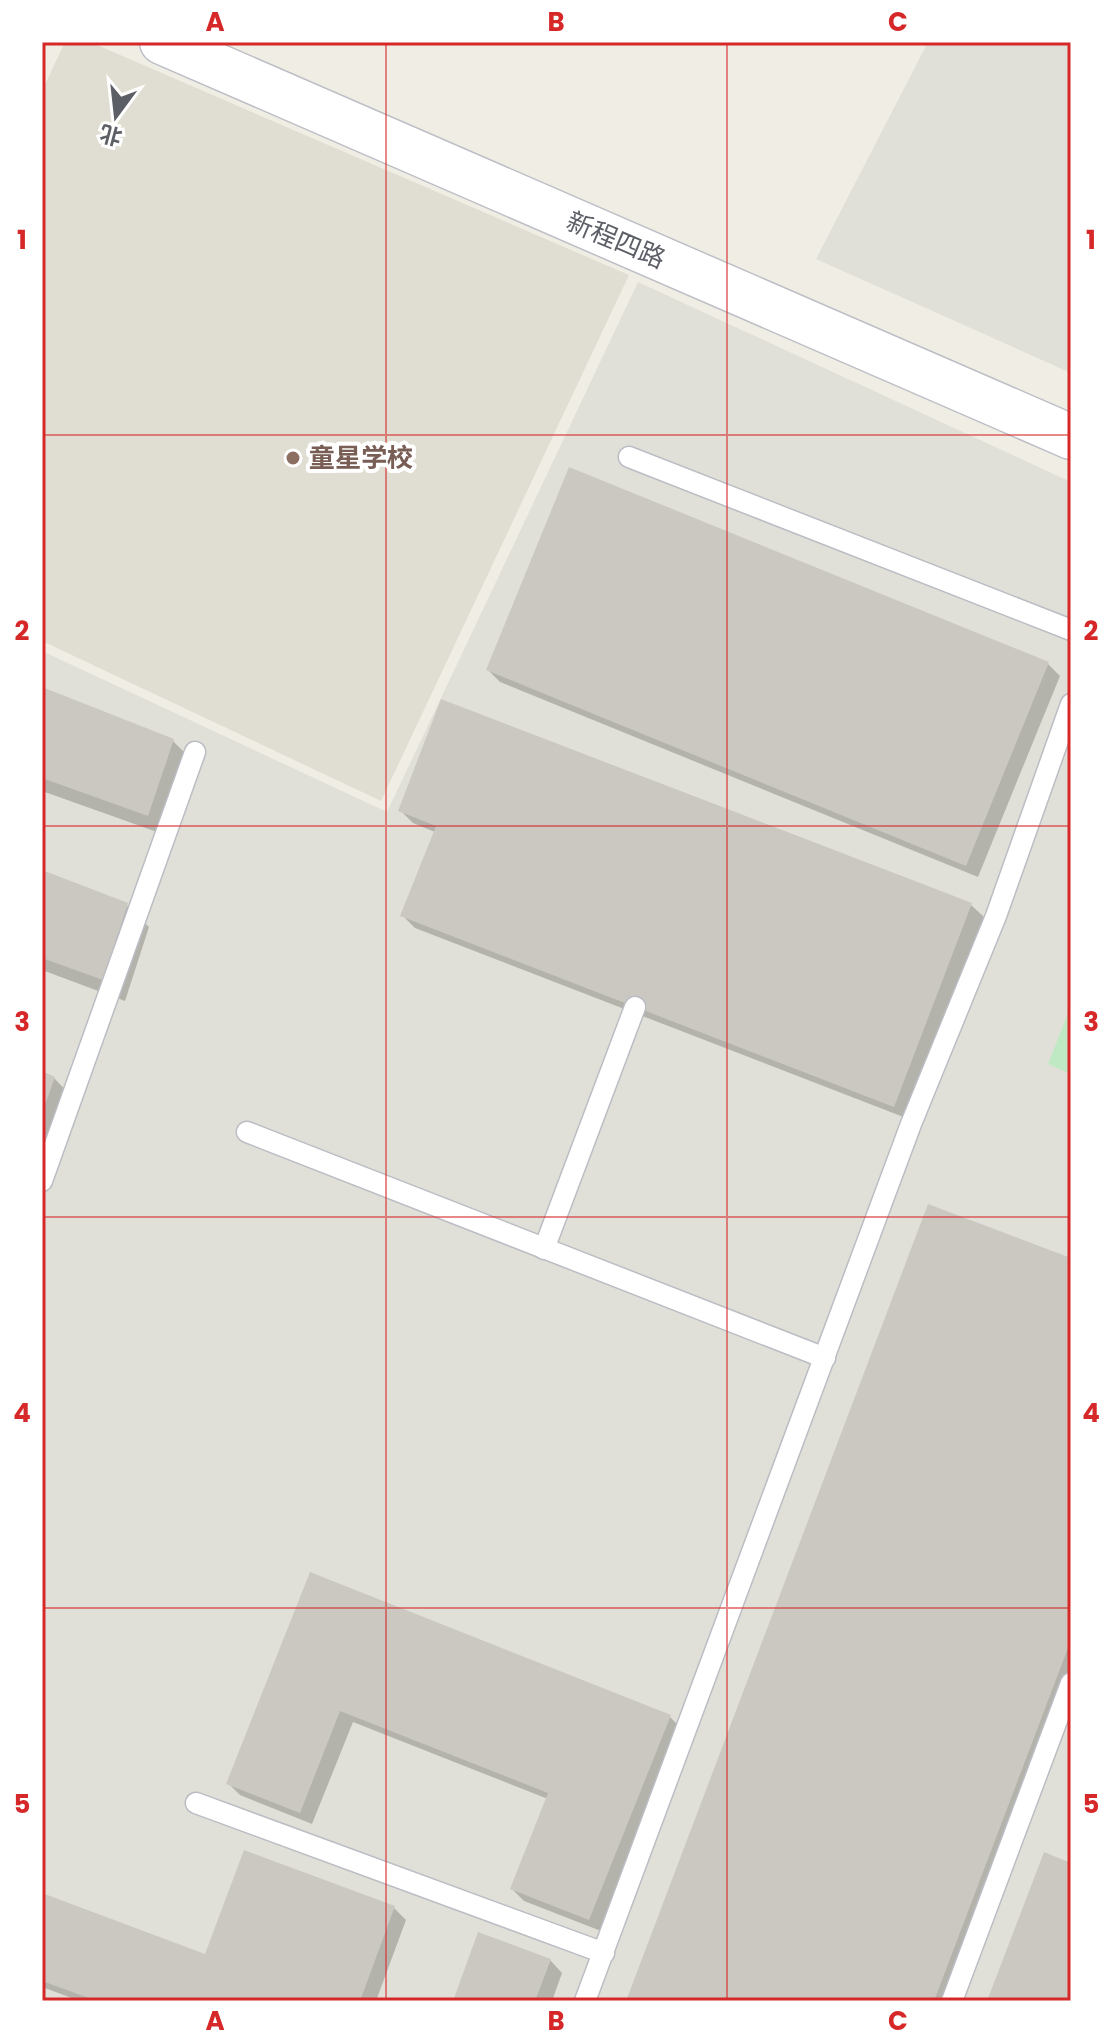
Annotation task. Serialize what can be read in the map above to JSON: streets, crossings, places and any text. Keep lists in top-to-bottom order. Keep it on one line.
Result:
{"streets":{"street":["新程四路"]},"places":["童星学校"],"north":"bottom","grid":{"columns":["A","B","C"],"rows":["1","2","3","4","5"]}}
